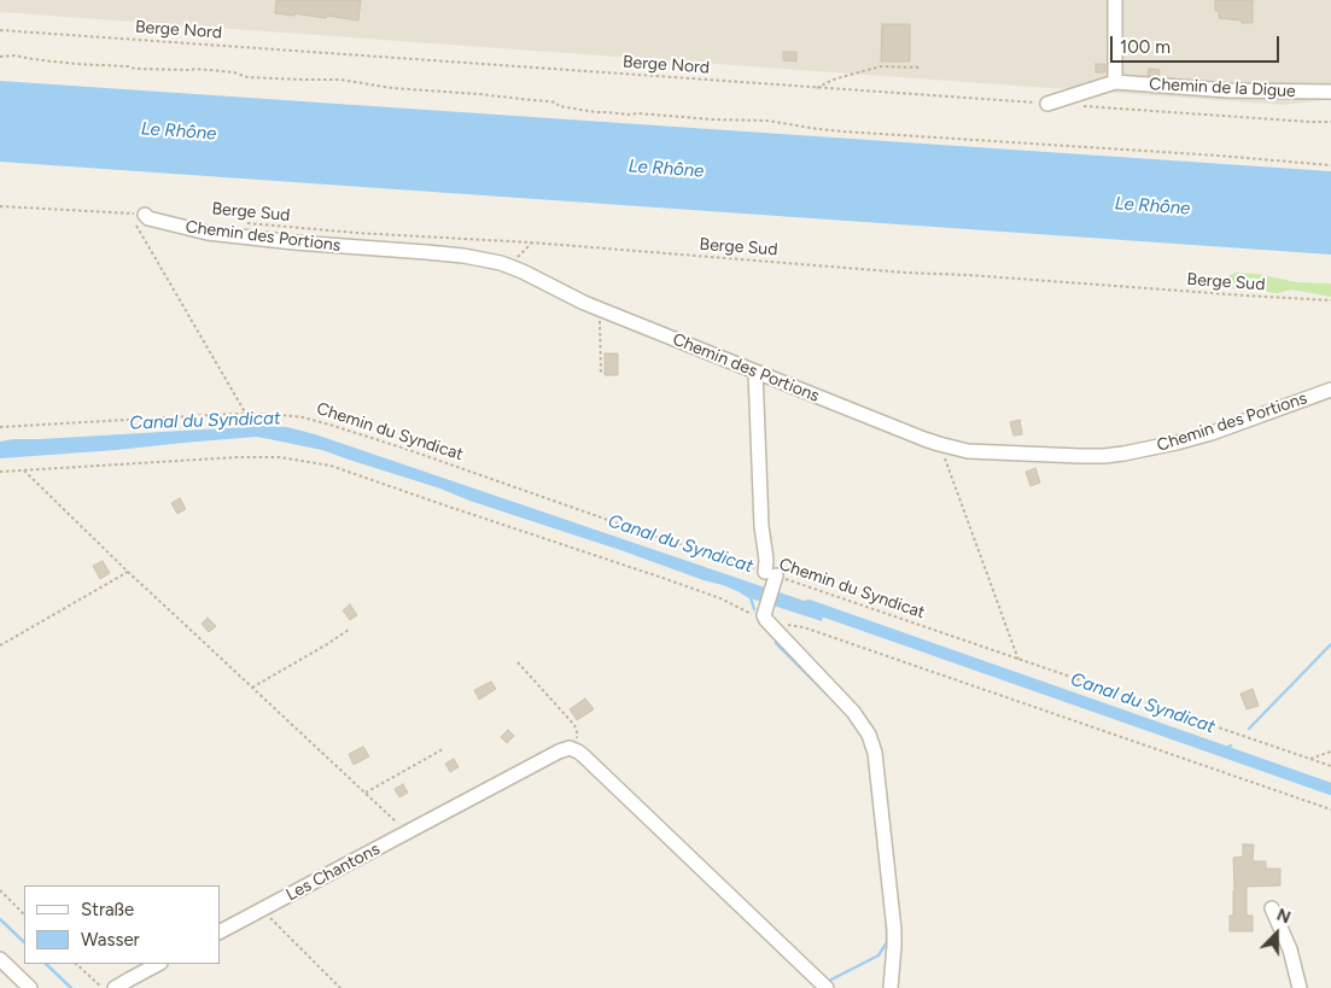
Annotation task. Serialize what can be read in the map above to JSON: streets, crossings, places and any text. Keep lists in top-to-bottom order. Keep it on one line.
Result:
{"streets":{"street":["Chemin de la Digue","Chemin des Portions","Les Chantons"],"path":["Berge Nord","Berge Sud","Chemin du Syndicat"]},"water":["Le Rhône","Canal du Syndicat"],"legend":["Straße","Wasser"],"scale_bar":"100 m","north":"top"}
